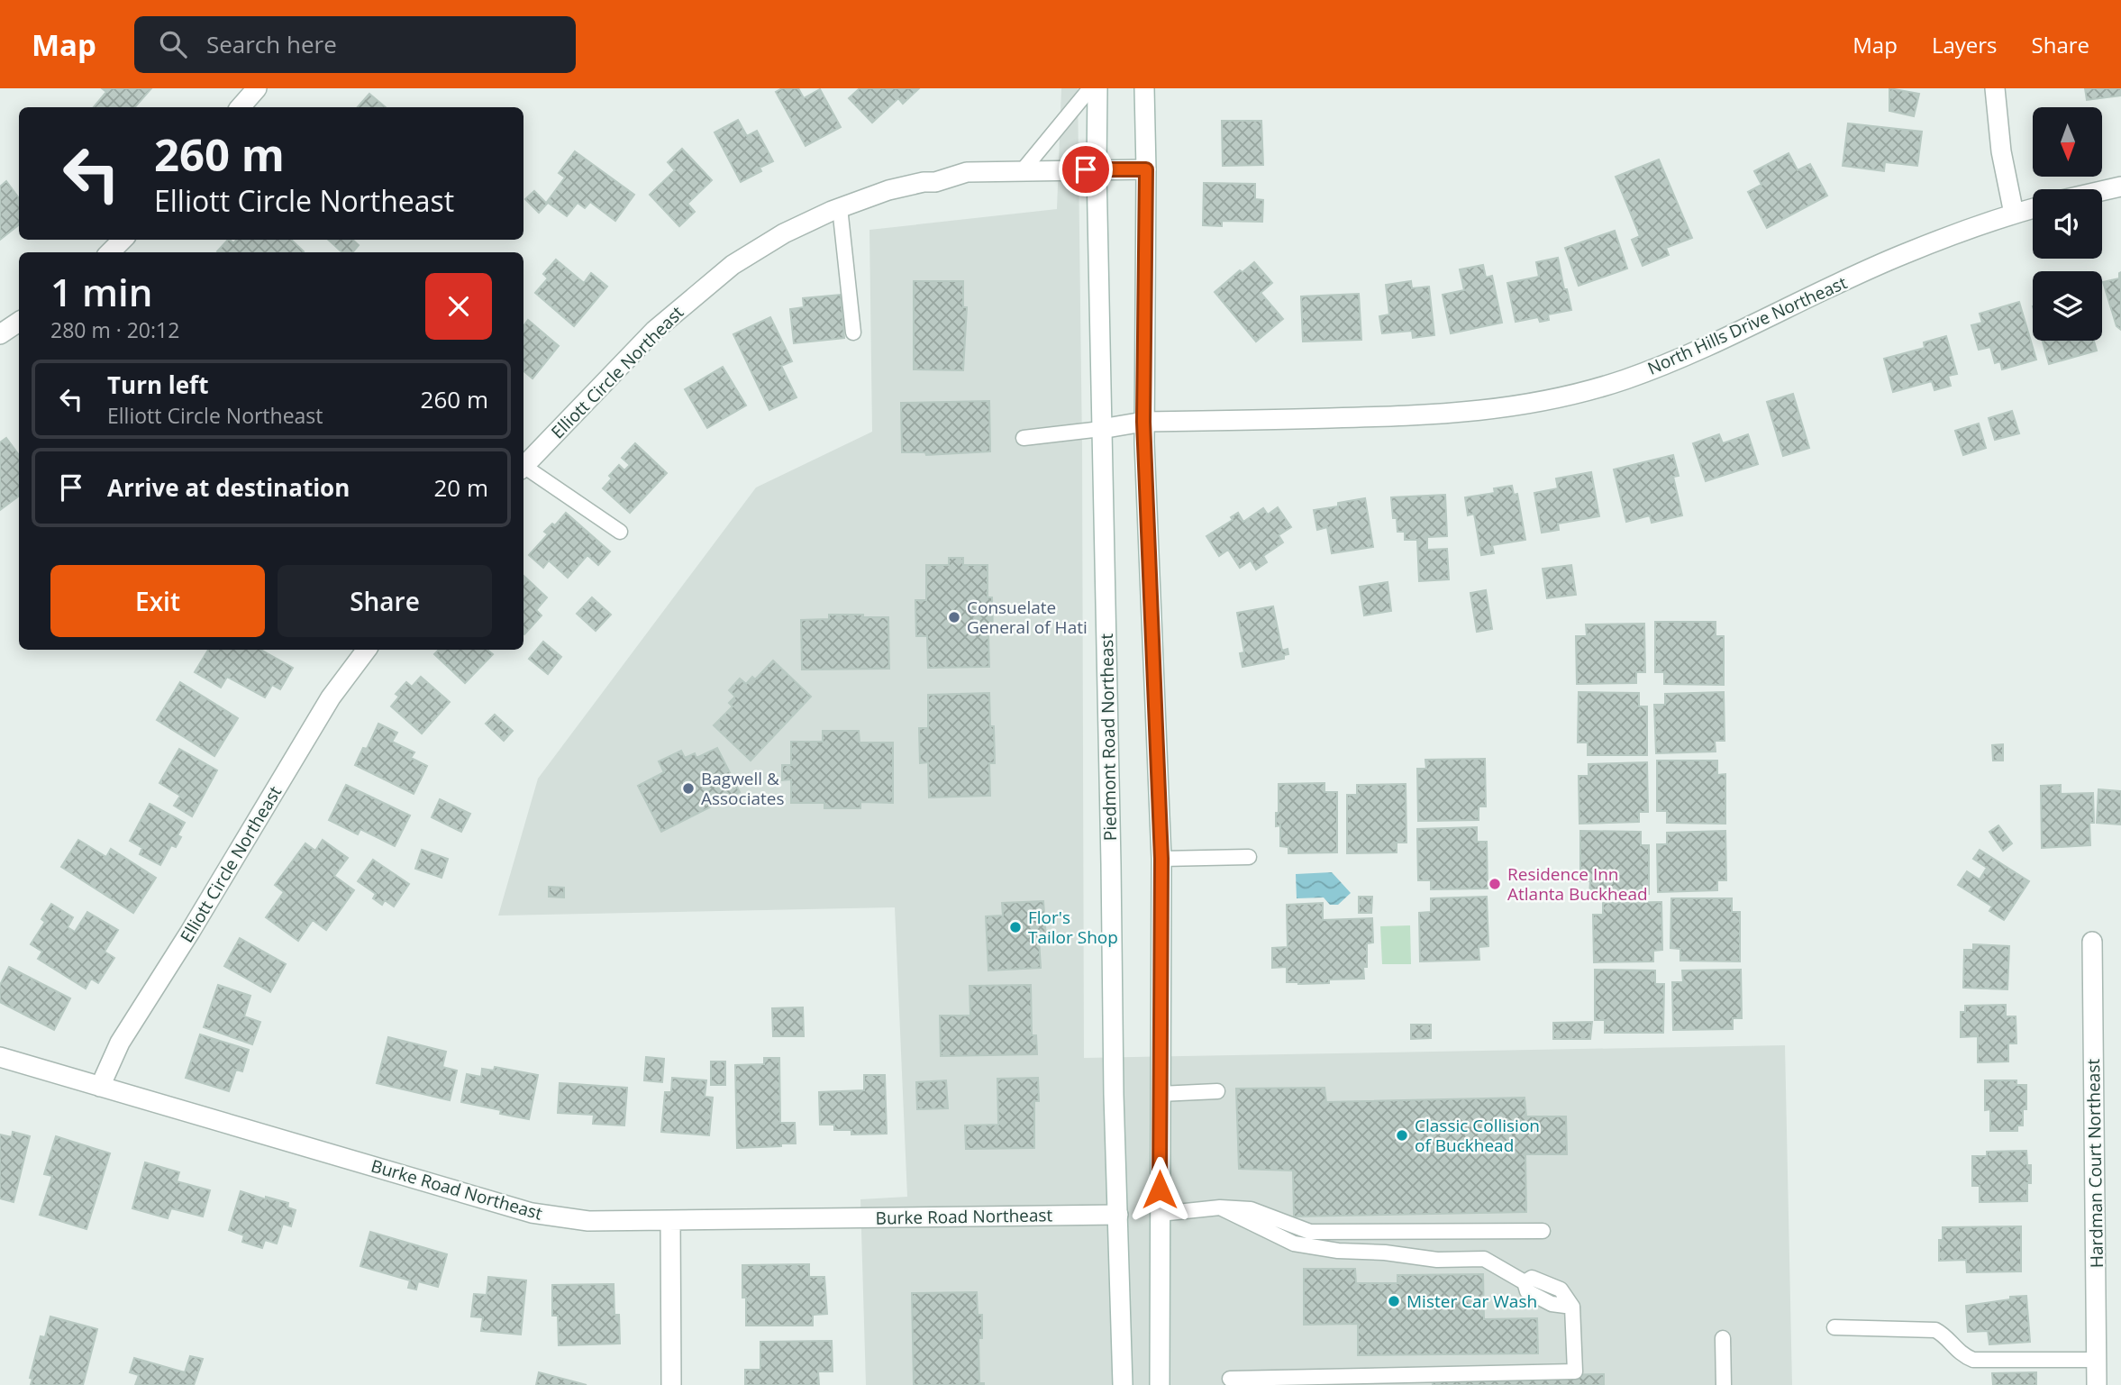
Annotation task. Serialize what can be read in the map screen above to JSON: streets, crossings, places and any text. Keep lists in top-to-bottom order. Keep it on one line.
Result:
{"streets":{"street":["North Hills Drive Northeast","Elliott Circle Northeast","Piedmont Road Northeast","Hardman Court Northeast","Burke Road Northeast"]},"crossings":[["North Hills Drive Northeast","Piedmont Road Northeast"],["Elliott Circle Northeast","Piedmont Road Northeast"],["Elliott Circle Northeast","Burke Road Northeast"],["Piedmont Road Northeast","Burke Road Northeast"]],"places":["Consuelate General of Hati","Bagwell & Associates","Residence Inn Atlanta Buckhead","Flor's Tailor Shop","Classic Collision of Buckhead","Mister Car Wash"],"north":"bottom","page":{"header":"Map","search":"Search here","nav":["Map","Layers","Share"],"turn":["260 m","Elliott Circle Northeast"],"heading":["1 min","280 m · 20:12"],"list":[{"name":"Turn left","note":"Elliott Circle Northeast","value":"260 m"},{"name":"Arrive at destination","value":"20 m"}],"buttons":["Exit","Share"]}}
